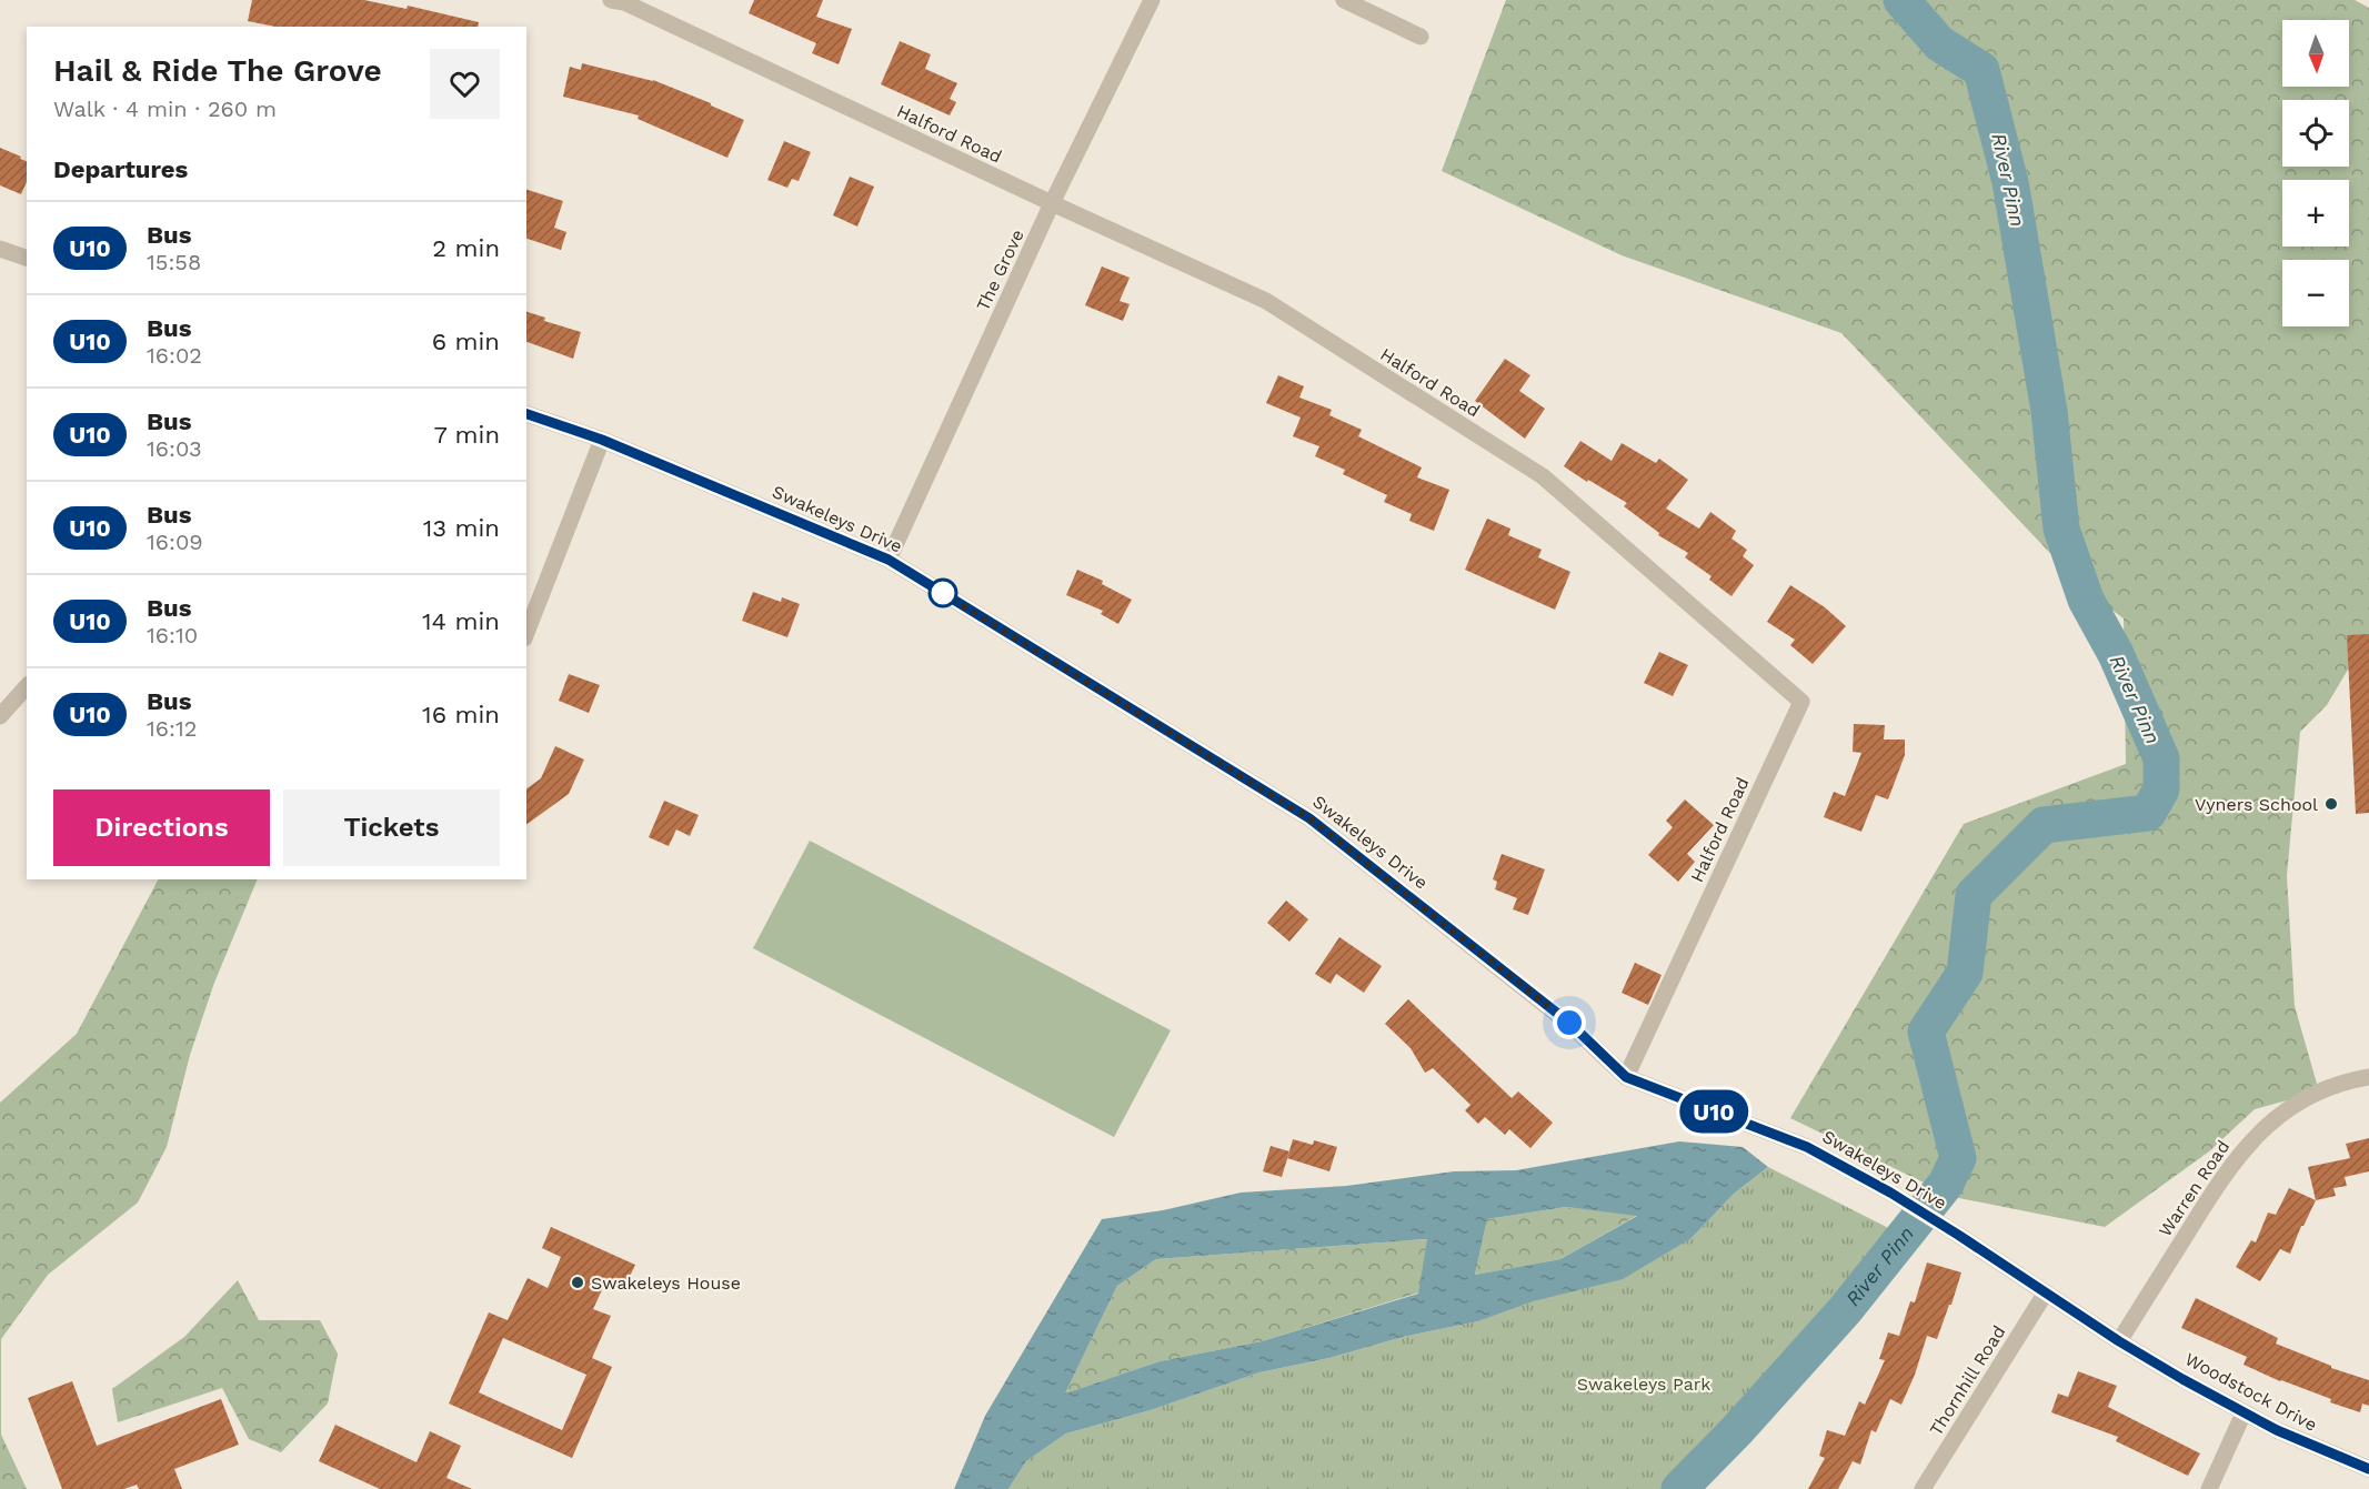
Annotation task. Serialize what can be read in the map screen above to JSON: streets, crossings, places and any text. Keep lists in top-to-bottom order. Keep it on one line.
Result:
{"streets":{"street":["Halford Road","The Grove","Swakeleys Drive","Warren Road","Thornhill Road","Woodstock Drive"]},"crossings":[["Halford Road","The Grove"],["Halford Road","Swakeleys Drive"],["The Grove","Swakeleys Drive"],["Swakeleys Drive","Warren Road"],["Swakeleys Drive","Thornhill Road"],["Swakeleys Drive","Woodstock Drive"],["Warren Road","Woodstock Drive"]],"water":["River Pinn"],"parks":["Swakeleys Park"],"places":["Vyners School","Swakeleys House"],"lines":["bus line U10"],"north":"bottom","page":{"on_map":"U10","map_buttons":["+","−"],"heading":[["Hail & Ride The Grove","Walk · 4 min · 260 m"],"Departures"],"list":[{"mark":"U10","name":"Bus","note":"15:58","value":"2 min"},{"mark":"U10","name":"Bus","note":"16:02","value":"6 min"},{"mark":"U10","name":"Bus","note":"16:03","value":"7 min"},{"mark":"U10","name":"Bus","note":"16:09","value":"13 min"},{"mark":"U10","name":"Bus","note":"16:10","value":"14 min"},{"mark":"U10","name":"Bus","note":"16:12","value":"16 min"}],"buttons":["Directions","Tickets"]}}
